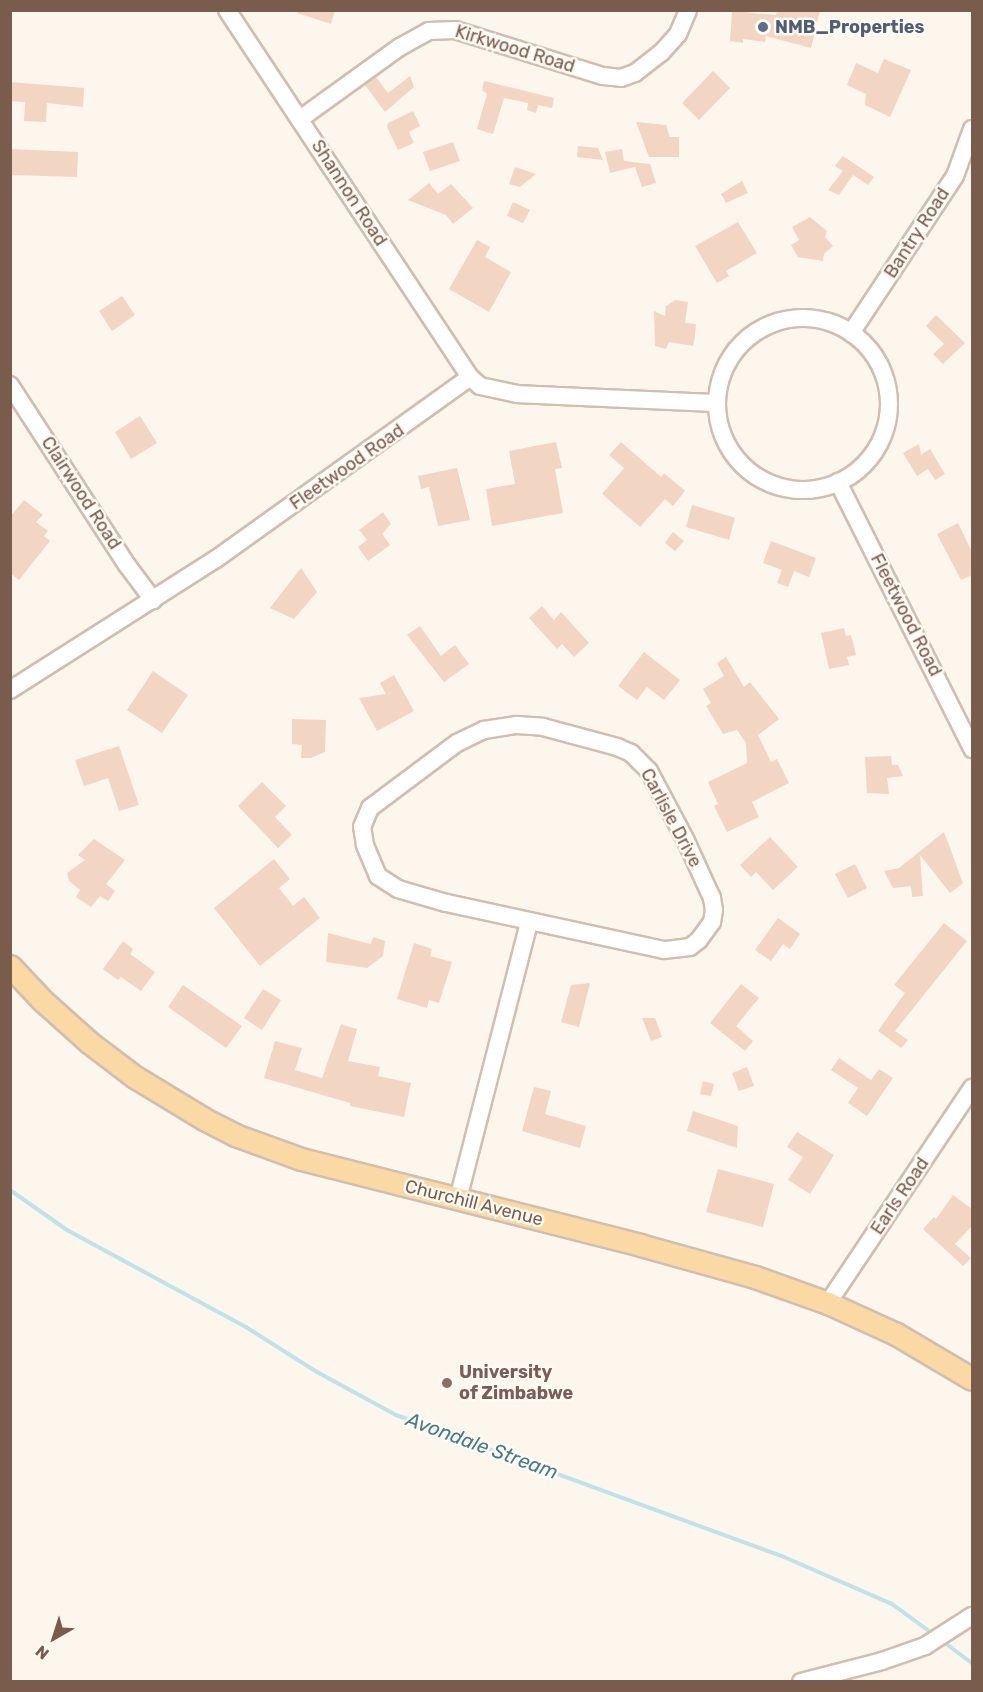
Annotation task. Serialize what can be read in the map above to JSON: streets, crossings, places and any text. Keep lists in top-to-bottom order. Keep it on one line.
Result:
{"streets":{"main road":["Churchill Avenue"],"street":["Kirkwood Road","Shannon Road","Bantry Road","Fleetwood Road","Clairwood Road","Carlisle Drive","Earls Road"]},"crossings":[["Kirkwood Road","Shannon Road"],["Shannon Road","Fleetwood Road"],["Bantry Road","Fleetwood Road"],["Fleetwood Road","Clairwood Road"],["Earls Road","Churchill Avenue"]],"water":["Avondale Stream"],"places":["NMB_Properties","University of Zimbabwe"],"north":"bottom left"}
